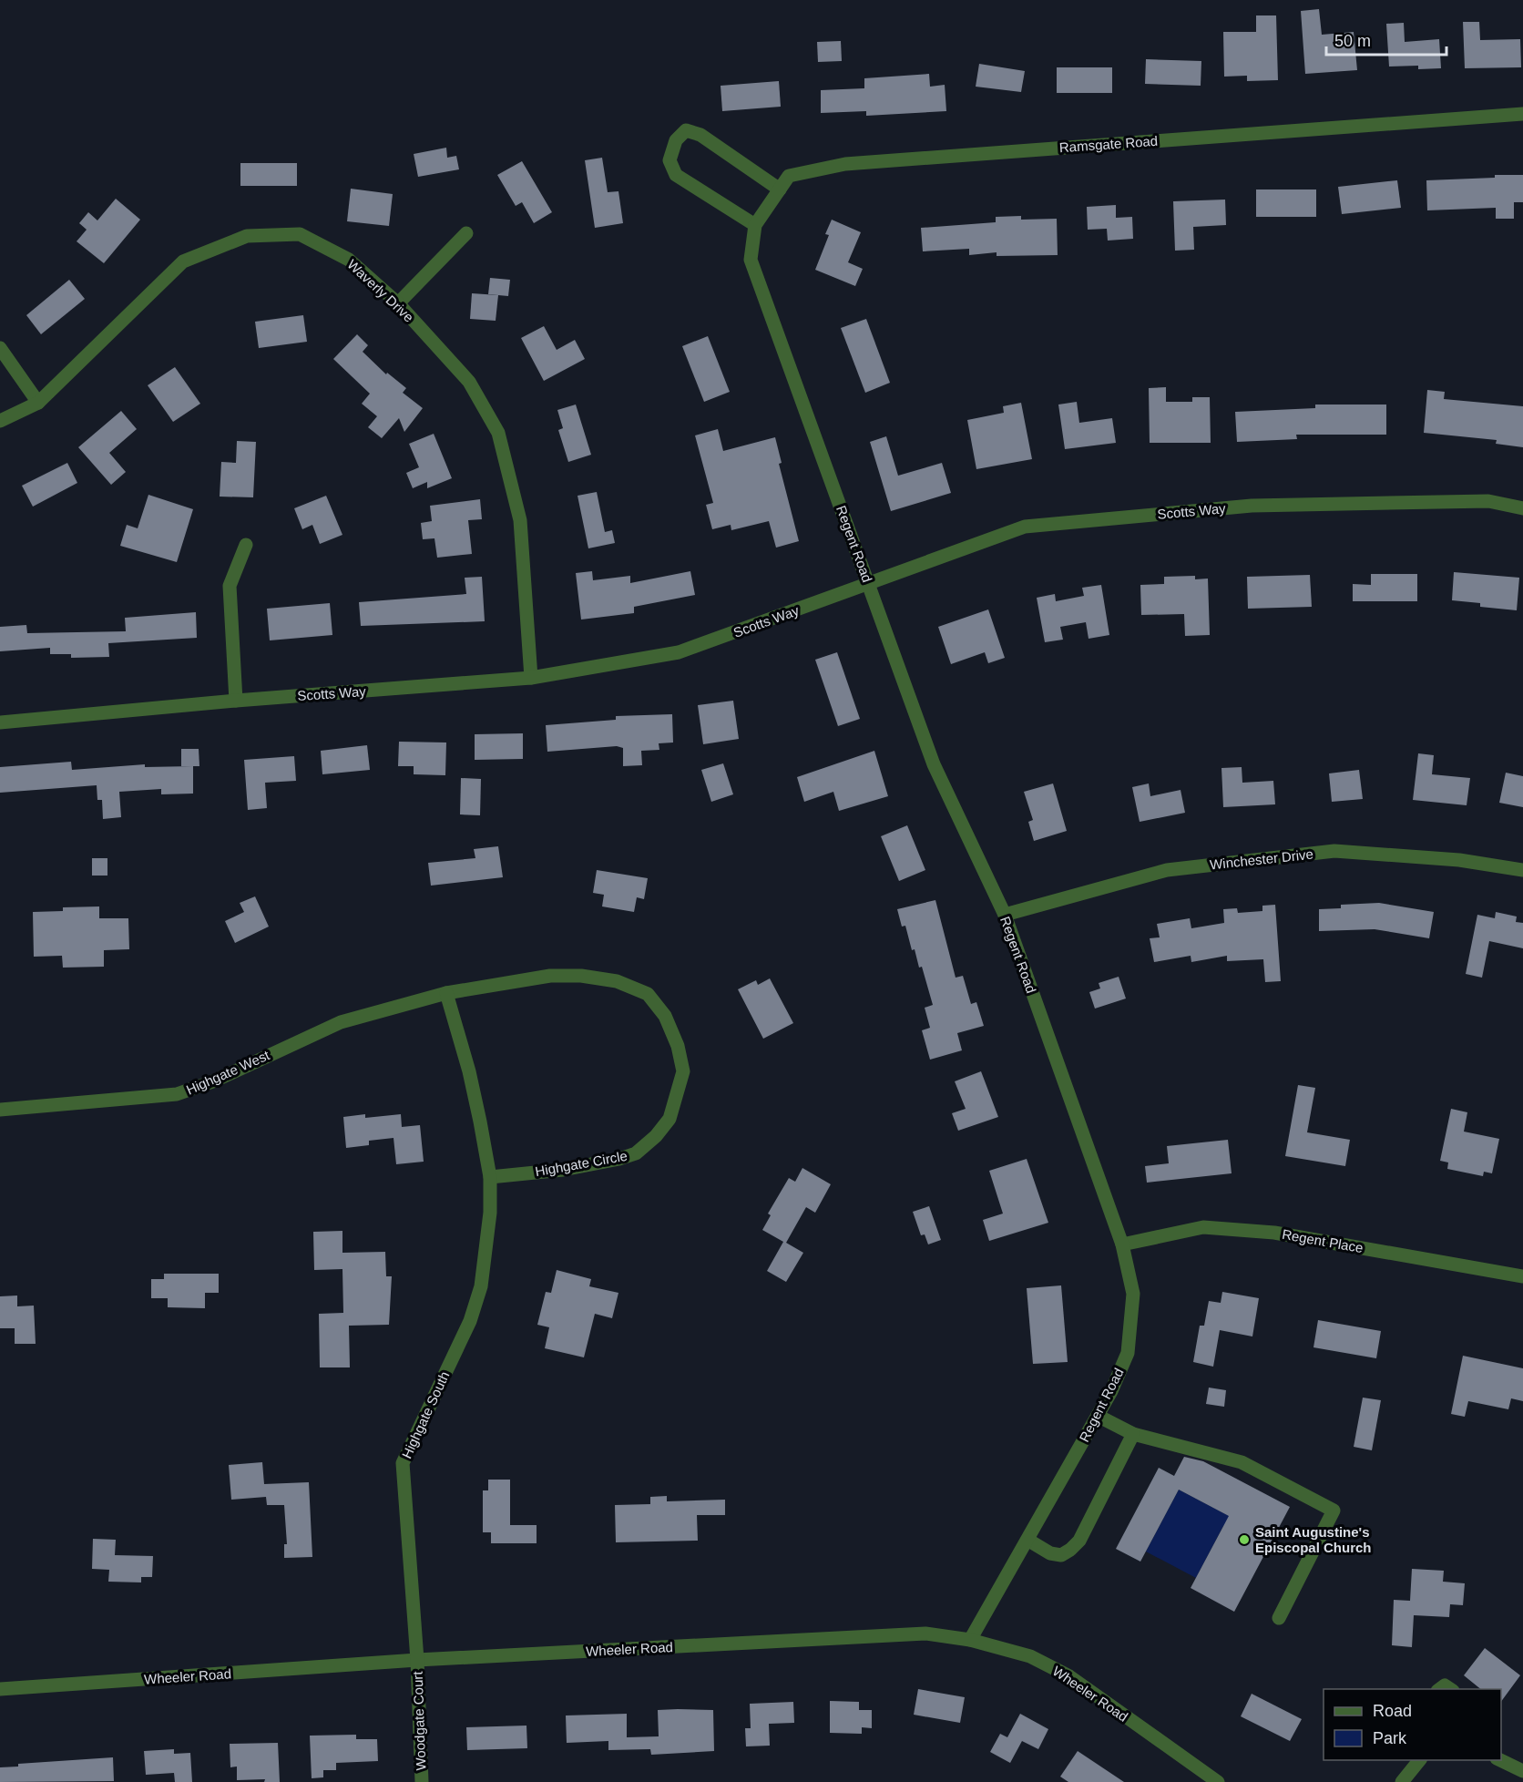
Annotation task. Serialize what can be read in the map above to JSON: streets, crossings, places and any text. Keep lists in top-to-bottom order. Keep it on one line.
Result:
{"streets":{"street":["Ramsgate Road","Waverly Drive","Scotts Way","Regent Road","Winchester Drive","Highgate West","Highgate Circle","Regent Place","Highgate South","Wheeler Road","Woodgate Court"]},"crossings":[["Ramsgate Road","Regent Road"],["Waverly Drive","Scotts Way"],["Scotts Way","Regent Road"],["Regent Road","Winchester Drive"],["Regent Road","Regent Place"],["Regent Road","Wheeler Road"],["Highgate West","Highgate Circle"],["Highgate Circle","Highgate South"],["Highgate South","Wheeler Road"],["Highgate South","Woodgate Court"],["Wheeler Road","Woodgate Court"]],"places":["Saint Augustine's Episcopal Church"],"legend":["Road","Park"],"scale_bar":"50 m"}
